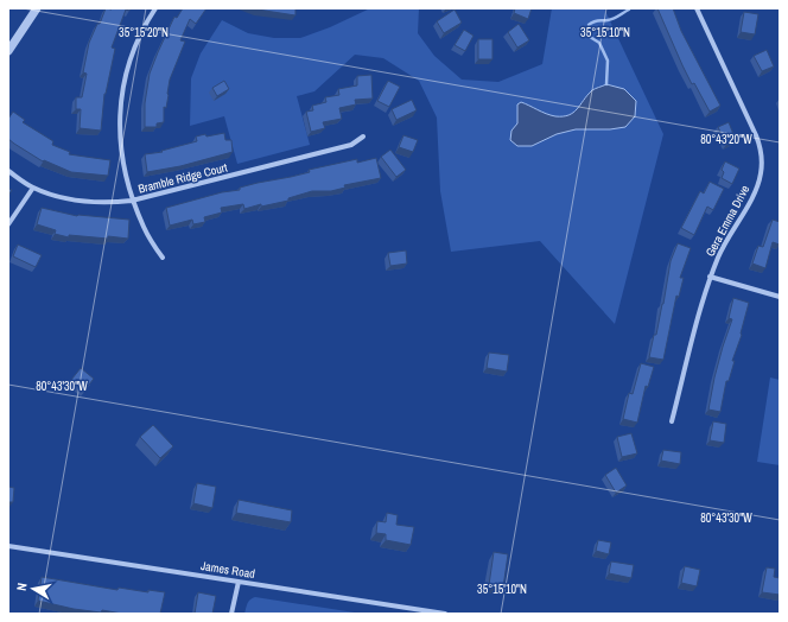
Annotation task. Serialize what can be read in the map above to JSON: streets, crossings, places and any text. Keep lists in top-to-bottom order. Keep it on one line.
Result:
{"streets":{"street":["Bramble Ridge Court","Gera Emma Drive","James Road"]},"north":"left","coordinates":["35°15'20\"N","35°15'10\"N","80°43'20\"W","80°43'30\"W"]}
